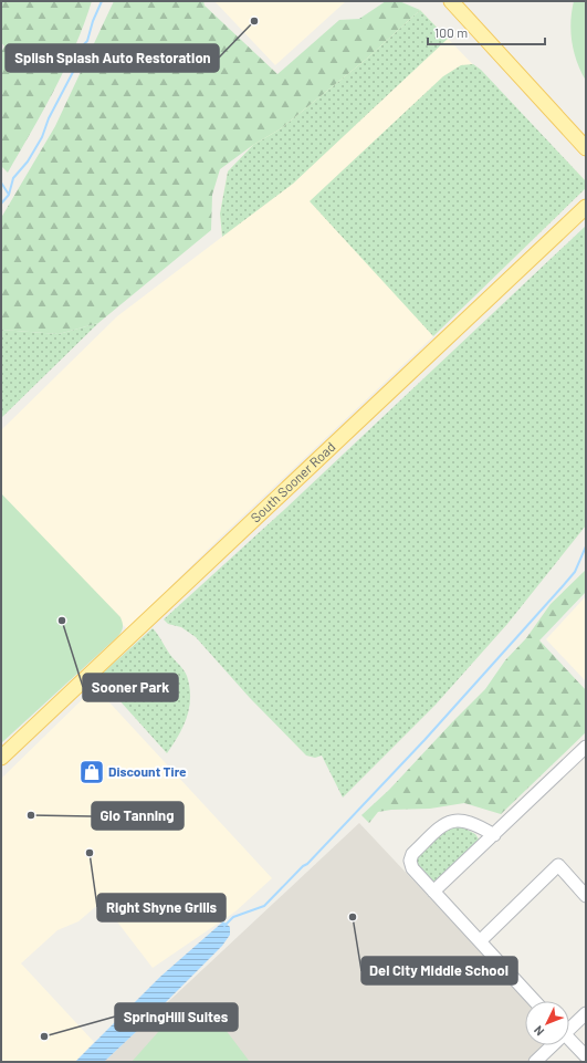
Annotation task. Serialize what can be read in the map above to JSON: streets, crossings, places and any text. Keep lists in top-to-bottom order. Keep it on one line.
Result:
{"streets":{"main road":["South Sooner Road"]},"places":{"other":["Splish Splash Auto Restoration","Sooner Park","Glo Tanning","Right Shyne Grills","Del City Middle School","SpringHill Suites"],"shop":["Discount Tire"]},"scale_bar":"100 m","north":"bottom left"}
